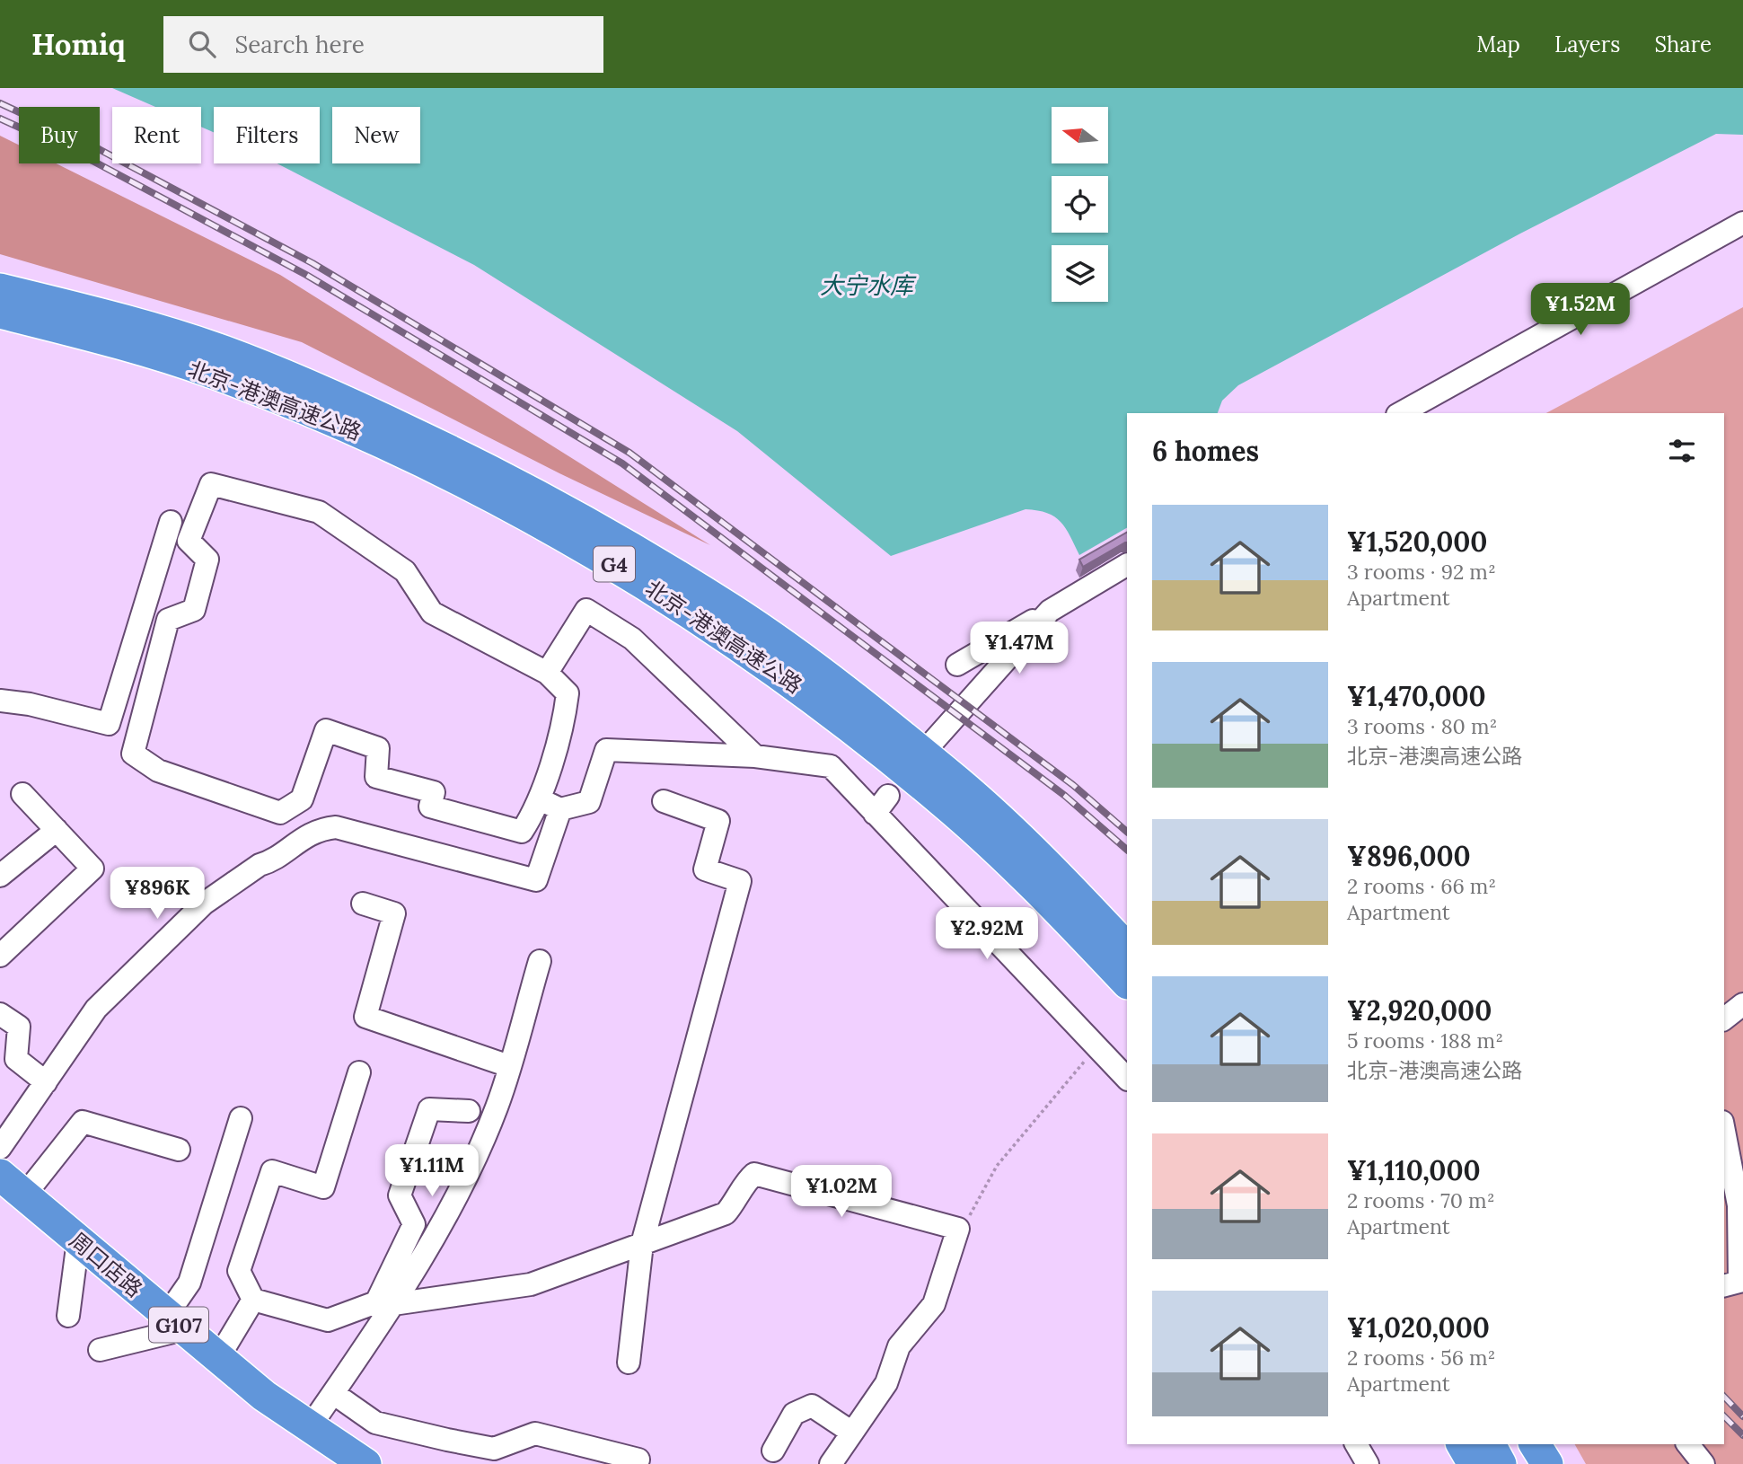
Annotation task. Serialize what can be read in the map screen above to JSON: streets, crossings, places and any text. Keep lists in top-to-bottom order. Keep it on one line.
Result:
{"streets":{"highway":["北京-港澳高速公路","G4","周口店路","G107"]},"water":["大宁水库"],"north":"left","page":{"header":"Homiq","search":"Search here","nav":["Map","Layers","Share"],"chip":["Buy","Rent","Filters","New"],"price":["¥1.52M","¥1.47M","¥896K","¥2.92M","¥1.11M","¥1.02M"],"heading":"6 homes","list":[{"name":"¥1,520,000","note":"3 rooms · 92 m² · Apartment"},{"name":"¥1,470,000","note":"3 rooms · 80 m² · 北京-港澳高速公路"},{"name":"¥896,000","note":"2 rooms · 66 m² · Apartment"},{"name":"¥2,920,000","note":"5 rooms · 188 m² · 北京-港澳高速公路"},{"name":"¥1,110,000","note":"2 rooms · 70 m² · Apartment"},{"name":"¥1,020,000","note":"2 rooms · 56 m² · Apartment"}]}}
